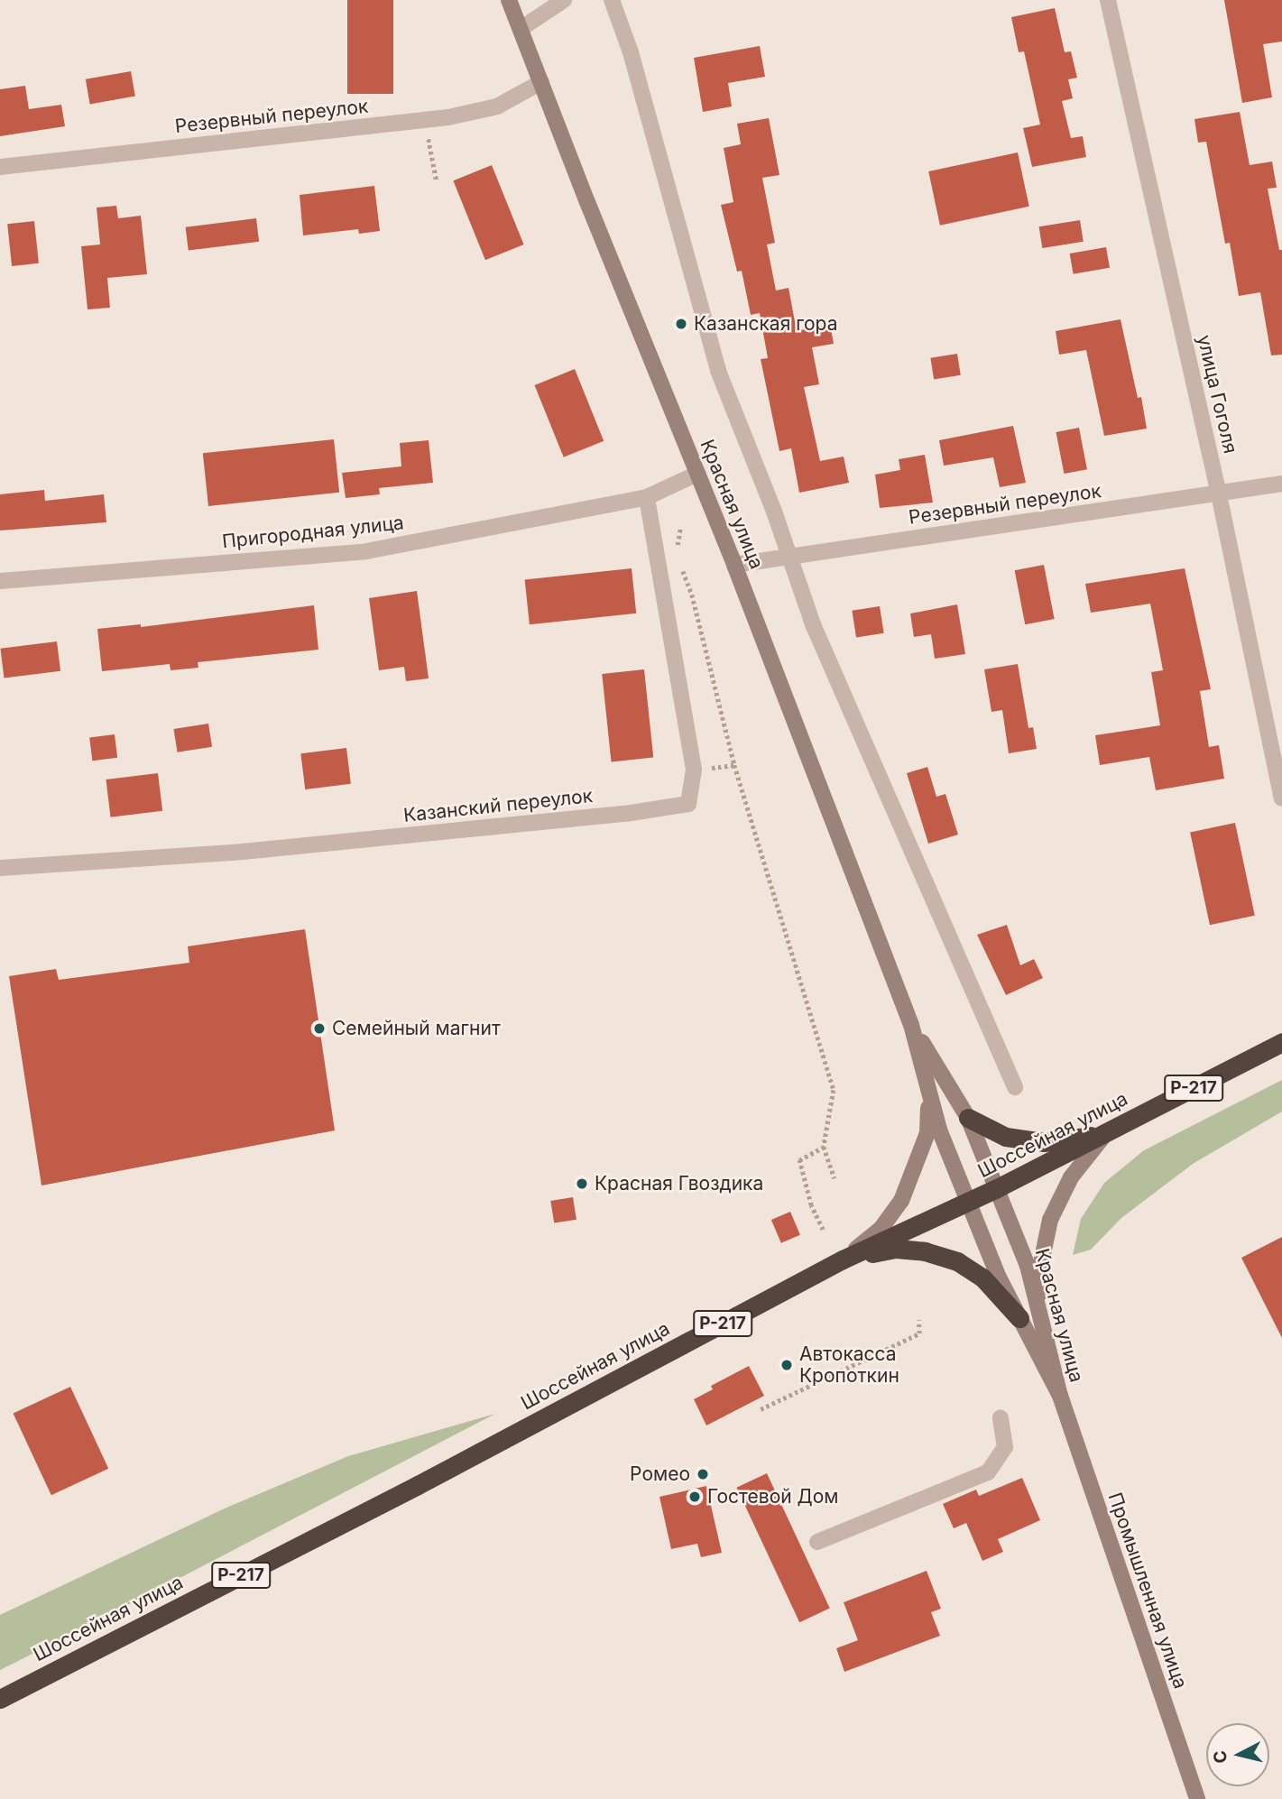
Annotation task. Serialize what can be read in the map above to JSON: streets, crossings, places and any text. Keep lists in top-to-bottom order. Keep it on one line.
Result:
{"streets":{"highway":["Р-217","Шоссейная улица"],"main road":["Красная улица","Промышленная улица"],"street":["Резервный переулок","улица Гоголя","Пригородная улица","Казанский переулок"]},"crossings":[["Резервный переулок","улица Гоголя"],["Резервный переулок","Красная улица"],["Красная улица","Пригородная улица"],["Красная улица","Шоссейная улица"],["Красная улица","Промышленная улица"],["Пригородная улица","Казанский переулок"]],"places":["Казанская гора","Семейный магнит","Красная Гвоздика","Автокасса Кропоткин","Ромео","Гостевой Дом"],"north":"left"}
